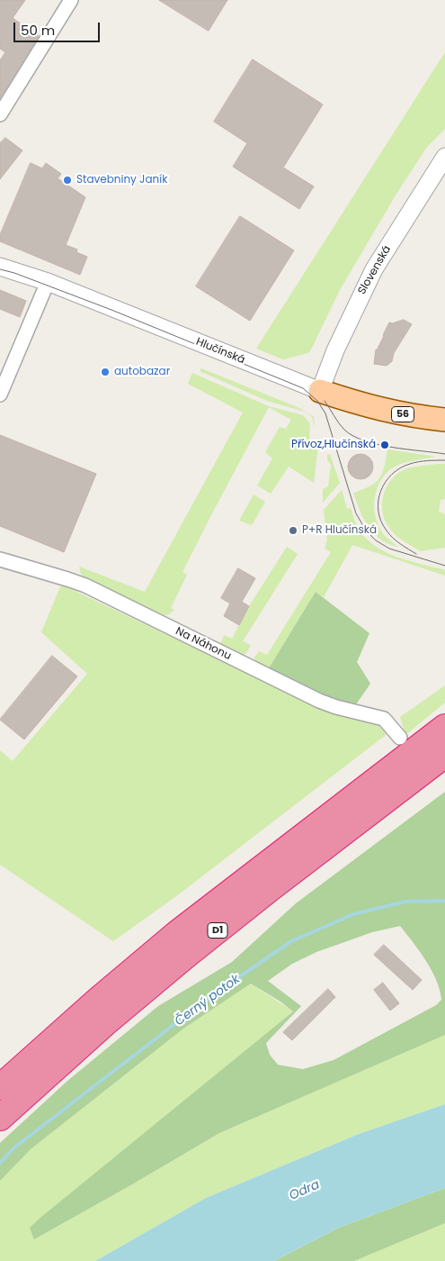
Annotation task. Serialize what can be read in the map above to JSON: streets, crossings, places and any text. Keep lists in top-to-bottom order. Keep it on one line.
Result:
{"streets":{"highway":["D1"],"main road":["Hlučínská","56"],"street":["Slovenská","Na Náhonu"]},"crossings":[["Slovenská","Hlučínská"]],"water":["Černý potok","Odra"],"places":["Stavebniny Janík","autobazar","Přívoz,Hlučínská","P+R Hlučínská"],"scale_bar":"50 m"}
